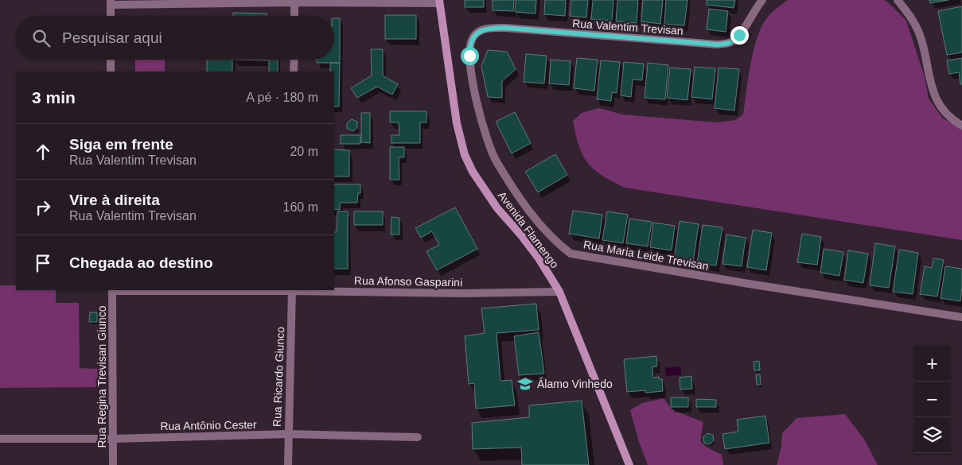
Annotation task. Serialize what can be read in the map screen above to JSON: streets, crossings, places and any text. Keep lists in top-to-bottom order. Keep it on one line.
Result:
{"streets":{"street":["Rua Valentim Trevisan","Avenida Flamengo","Rua Maria Leide Trevisan","Rua Afonso Gasparini","Rua Regina Trevisan Giunco","Rua Ricardo Giunco","Rua Antônio Cester"]},"crossings":[["Rua Valentim Trevisan","Rua Maria Leide Trevisan"],["Avenida Flamengo","Rua Afonso Gasparini"],["Rua Afonso Gasparini","Rua Regina Trevisan Giunco"],["Rua Afonso Gasparini","Rua Ricardo Giunco"],["Rua Regina Trevisan Giunco","Rua Antônio Cester"],["Rua Ricardo Giunco","Rua Antônio Cester"]],"places":{"school or university":["Álamo Vinhedo"]},"page":{"search":"Pesquisar aqui","heading":["3 min","A pé · 180 m"],"list":[["Siga em frente","Rua Valentim Trevisan","20 m"],["Vire à direita","Rua Valentim Trevisan","160 m"],"Chegada ao destino"],"map_buttons":["+","−"]}}
